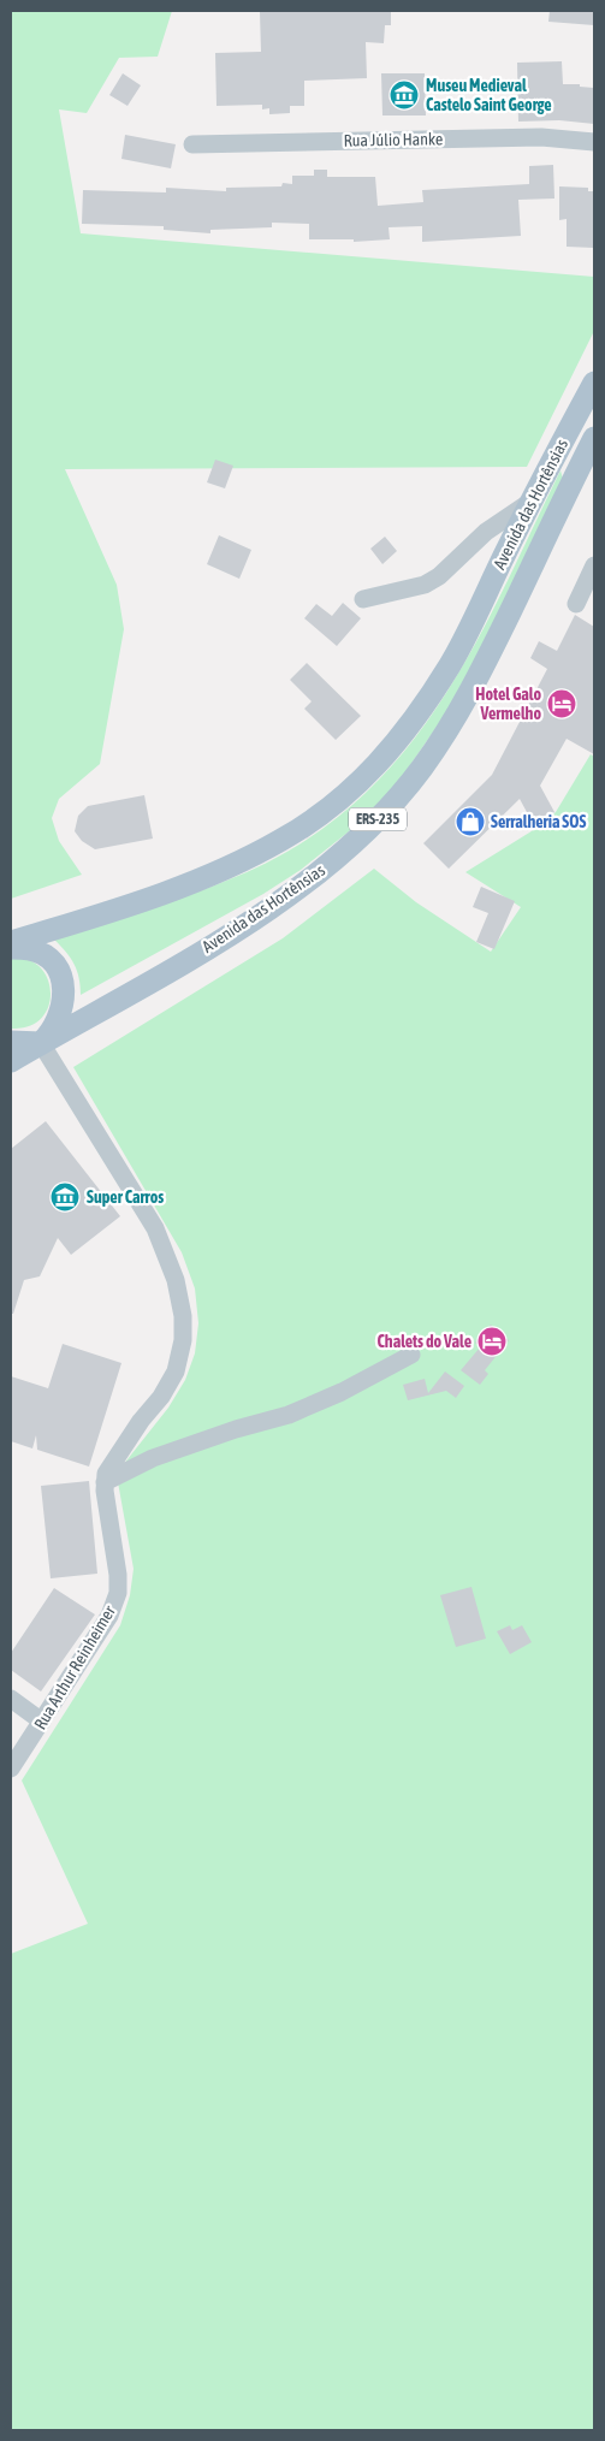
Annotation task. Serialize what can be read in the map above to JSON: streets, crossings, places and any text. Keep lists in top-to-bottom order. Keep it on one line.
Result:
{"streets":{"main road":["Avenida das Hortênsias","ERS-235"],"street":["Rua Júlio Hanke","Rua Arthur Reinheimer"]},"places":{"museum":["Museu Medieval Castelo Saint George","Super Carros"],"hotel":["Hotel Galo Vermelho","Chalets do Vale"],"shop":["Serralheria SOS"]}}
